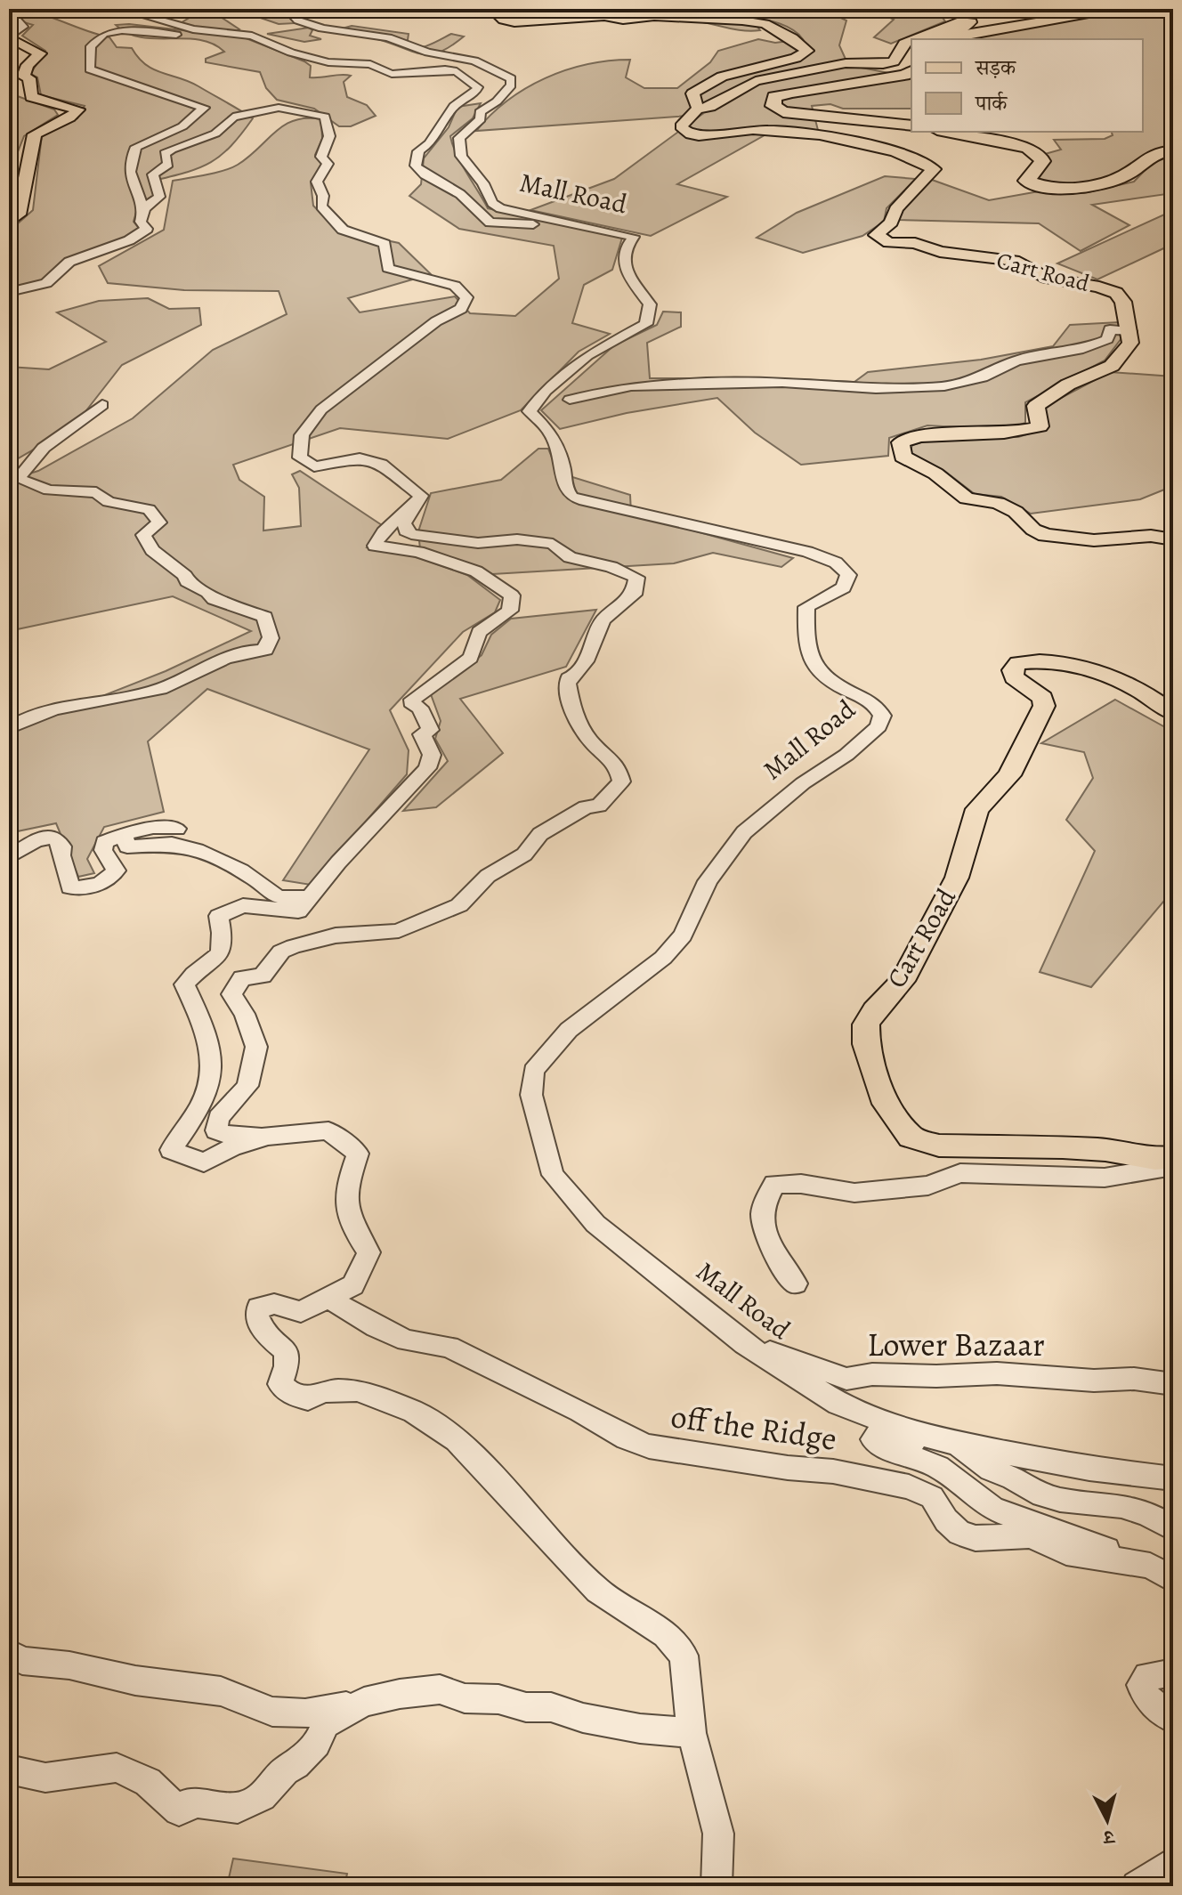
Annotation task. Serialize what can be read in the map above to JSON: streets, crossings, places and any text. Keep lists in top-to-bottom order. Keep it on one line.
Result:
{"streets":{"main road":["Cart Road"],"street":["Mall Road","Lower Bazaar","off the Ridge"]},"crossings":[["Mall Road","Lower Bazaar"]],"legend":["सड़क","पार्क"],"north":"bottom"}
